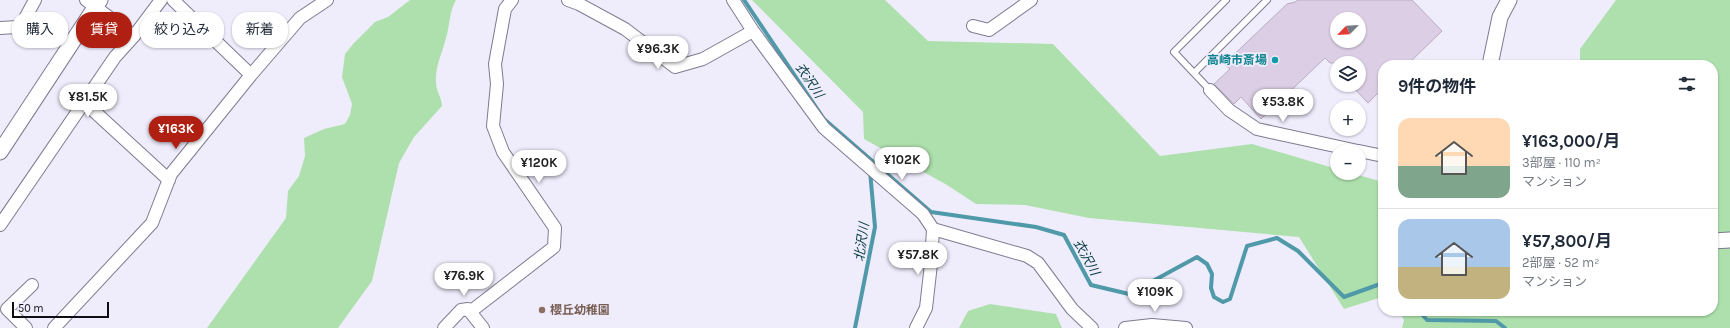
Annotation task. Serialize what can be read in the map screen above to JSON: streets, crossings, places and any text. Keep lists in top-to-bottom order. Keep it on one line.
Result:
{"water":["衣沢川","北沢川"],"places":["高崎市斎場","櫻丘幼稚園"],"scale_bar":"50 m","north":"bottom left","page":{"map_buttons":["+","−"],"chip":["購入","賃貸","絞り込み","新着"],"price":["¥96.3K","¥81.5K","¥53.8K","¥163K","¥102K","¥120K","¥57.8K","¥76.9K","¥109K"],"heading":"9件の物件","list":[{"name":"¥163,000/月","note":"3部屋 · 110 m² · マンション"},{"name":"¥57,800/月","note":"2部屋 · 52 m² · マンション"}],"scale":"50 m"}}
